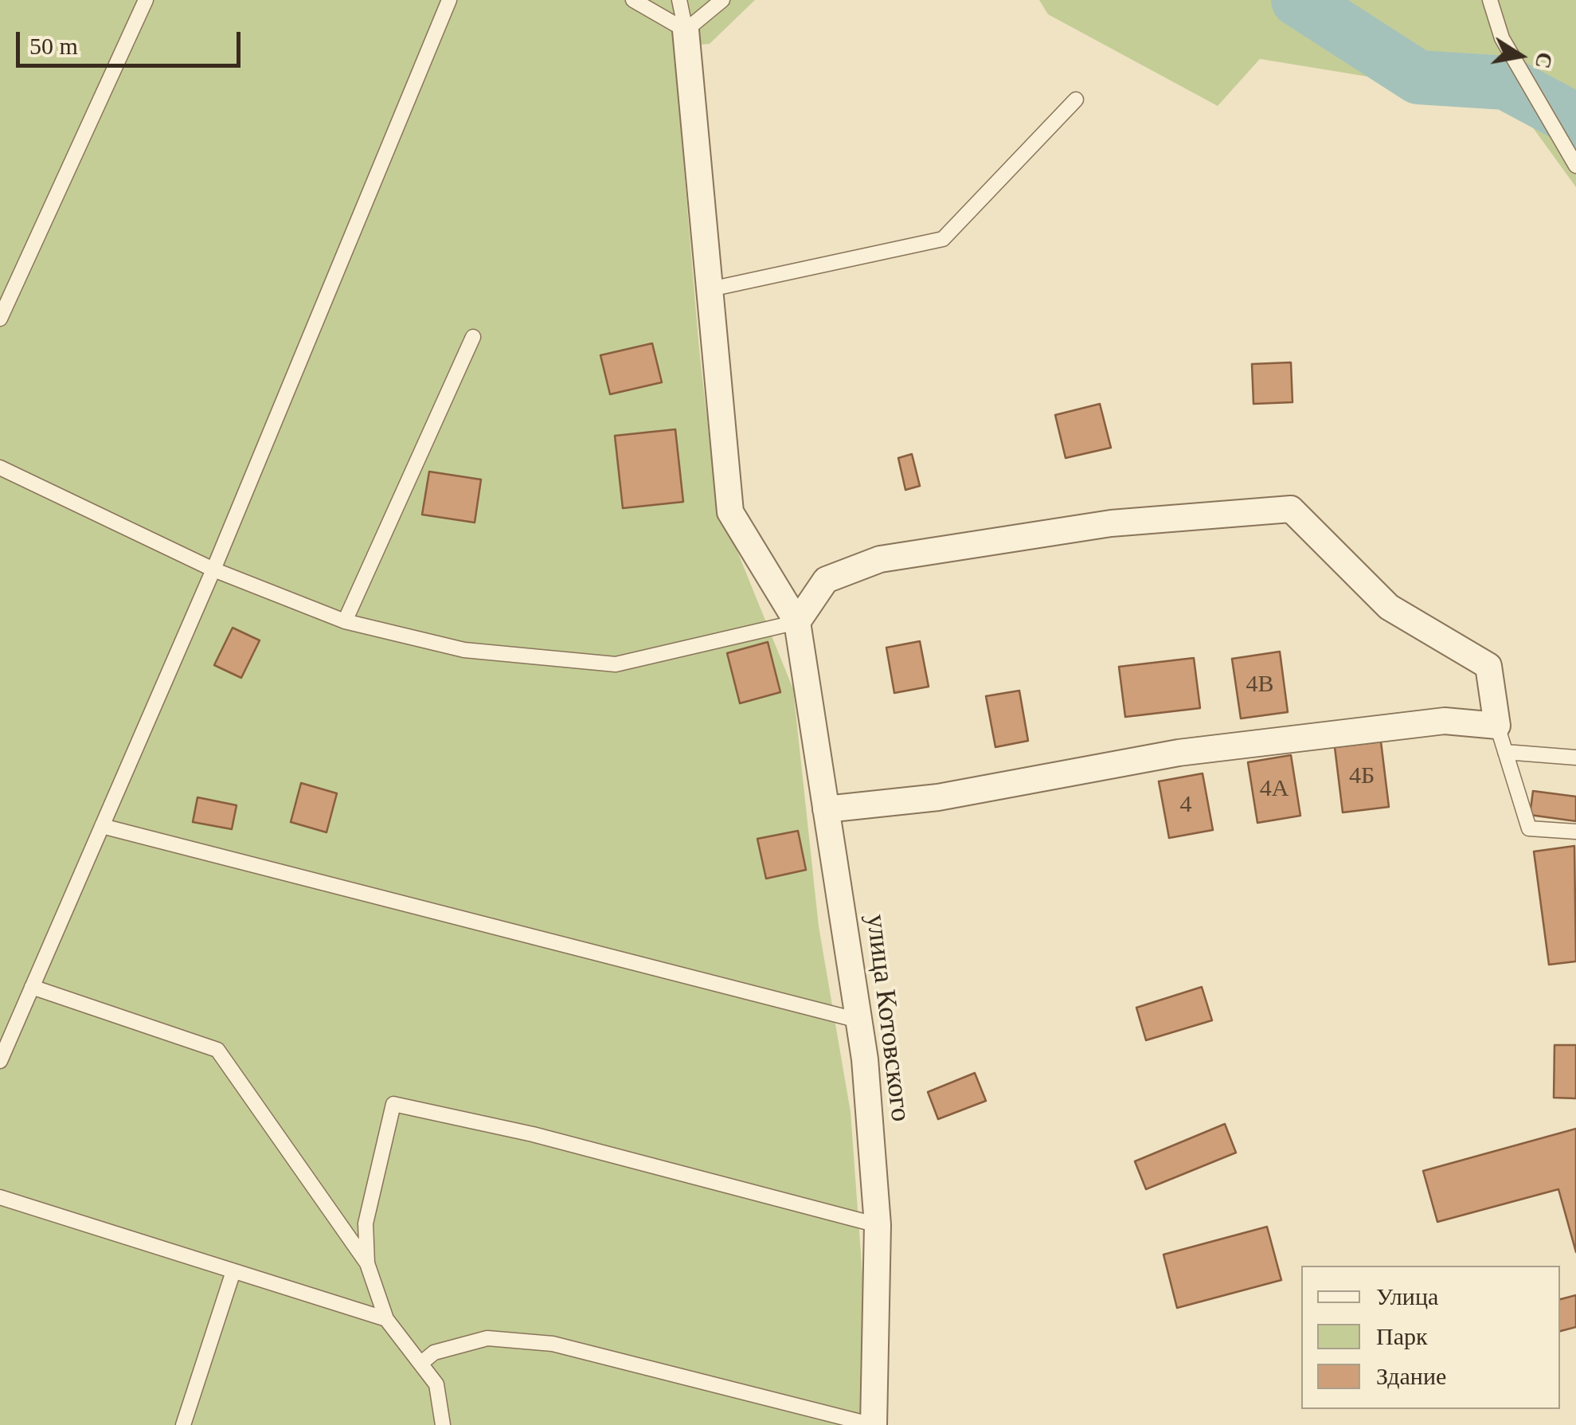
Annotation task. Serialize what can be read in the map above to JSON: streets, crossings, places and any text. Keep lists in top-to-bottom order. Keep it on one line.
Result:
{"streets":{"street":["улица Котовского"]},"house_numbers":["4В","4Б","4А","4"],"legend":["Улица","Парк","Здание"],"scale_bar":"50 m","north":"right"}
